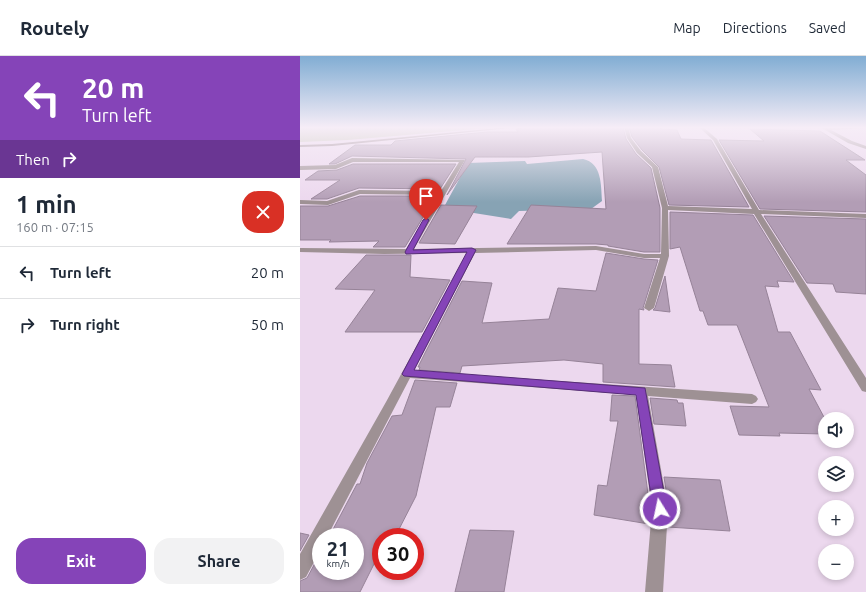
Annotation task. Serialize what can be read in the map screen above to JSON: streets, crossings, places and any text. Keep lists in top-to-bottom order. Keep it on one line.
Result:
{"page":{"header":"Routely","nav":["Map","Directions","Saved"],"turn":["20 m","Turn left"],"then":"Then","heading":["1 min","160 m · 07:15"],"list":[{"name":"Turn left","value":"20 m"},{"name":"Turn right","value":"50 m"}],"map_buttons":["+","−"],"speed":"21 km/h","limit":"30","buttons":["Exit","Share"]}}
